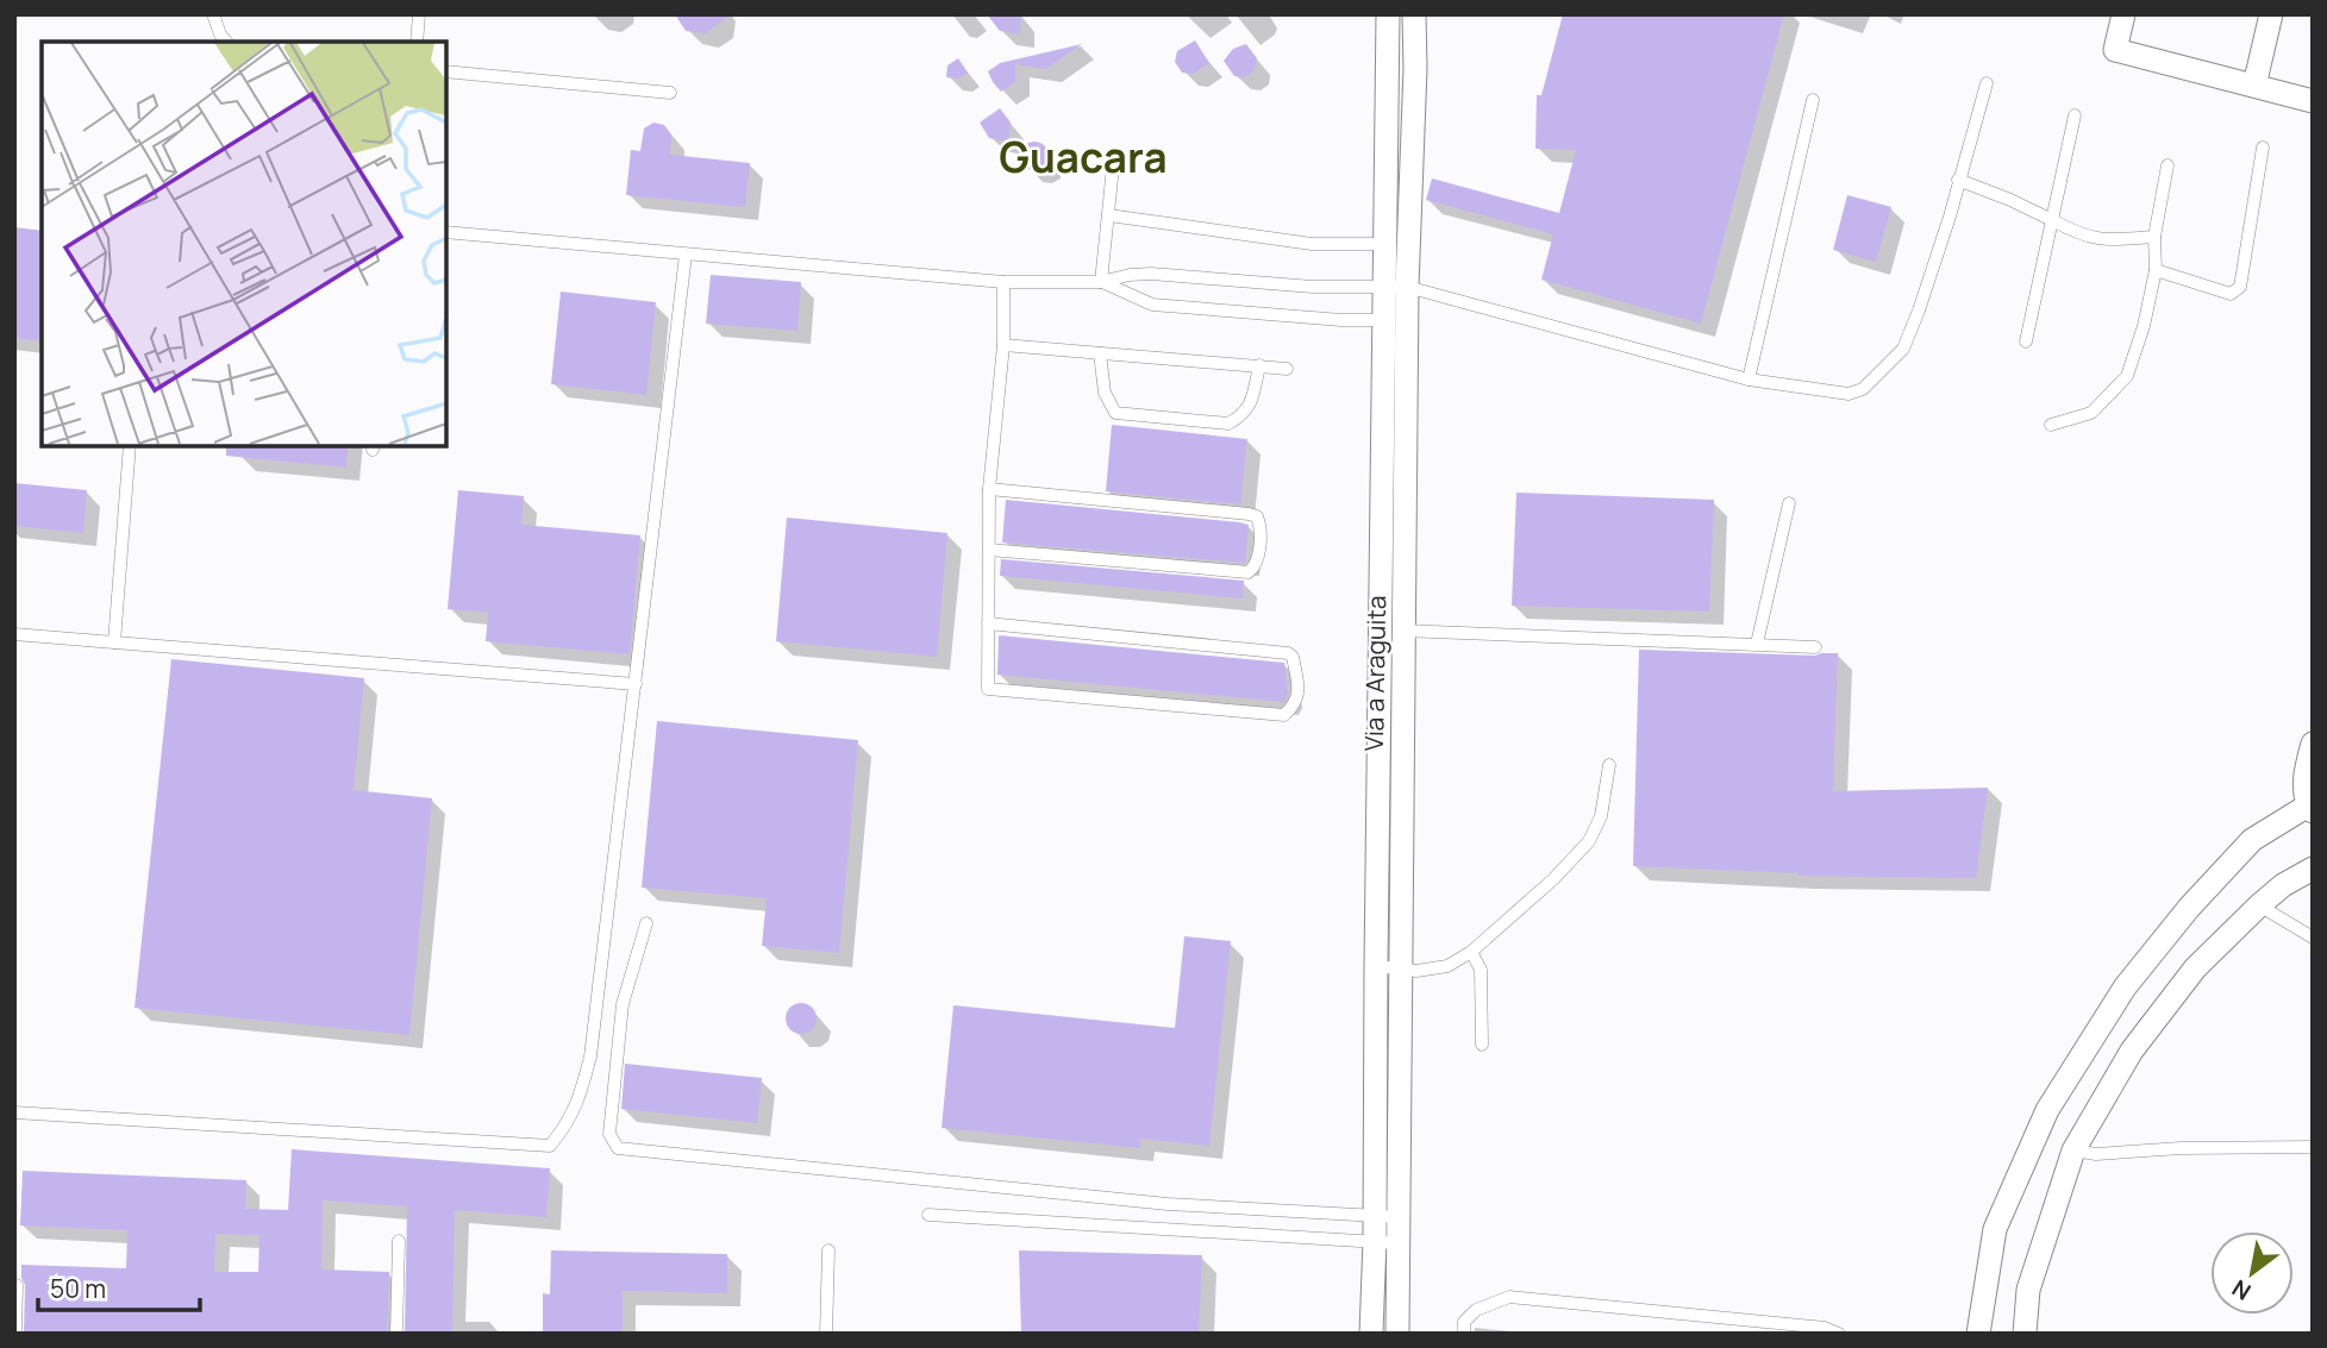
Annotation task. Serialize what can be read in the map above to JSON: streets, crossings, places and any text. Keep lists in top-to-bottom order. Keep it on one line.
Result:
{"streets":{"street":["Via a Araguita"]},"districts":["Guacara"],"scale_bar":"50 m","north":"bottom left"}
